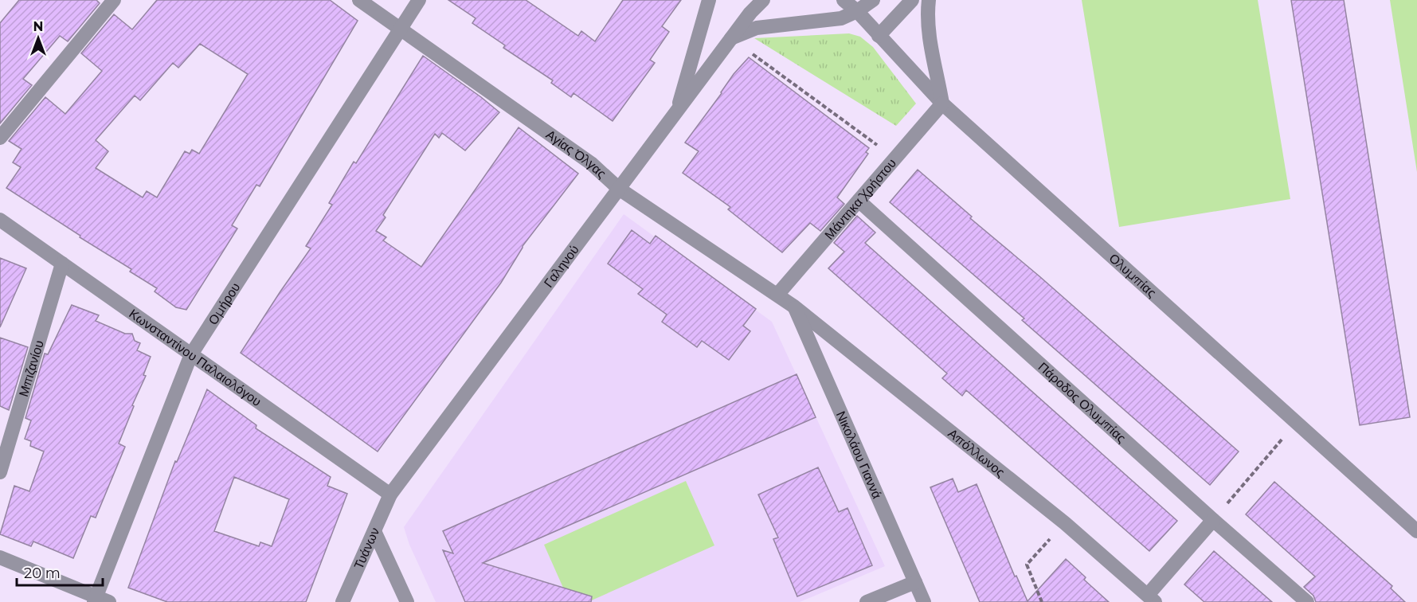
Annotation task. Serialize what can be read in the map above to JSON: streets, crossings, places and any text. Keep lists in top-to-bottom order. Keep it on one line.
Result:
{"streets":{"street":["Αγίας Όλγας","Μάντηκα Χρήστου","Γαληνού","Ολυμπίας","Ομήρου","Κωνσταντίνου Παλαιολόγου","Μπιζανίου","Πάροδος Ολυμπίας","Απόλλωνος","Νικολάου Γιαννά","Τυάνων"]},"crossings":[["Αγίας Όλγας","Μάντηκα Χρήστου"],["Αγίας Όλγας","Γαληνού"],["Αγίας Όλγας","Ομήρου"],["Αγίας Όλγας","Απόλλωνος"],["Αγίας Όλγας","Νικολάου Γιαννά"],["Μάντηκα Χρήστου","Ολυμπίας"],["Μάντηκα Χρήστου","Πάροδος Ολυμπίας"],["Γαληνού","Κωνσταντίνου Παλαιολόγου"],["Γαληνού","Τυάνων"],["Ομήρου","Κωνσταντίνου Παλαιολόγου"],["Κωνσταντίνου Παλαιολόγου","Μπιζανίου"],["Κωνσταντίνου Παλαιολόγου","Τυάνων"],["Απόλλωνος","Νικολάου Γιαννά"]],"scale_bar":"20 m","north":"top"}
